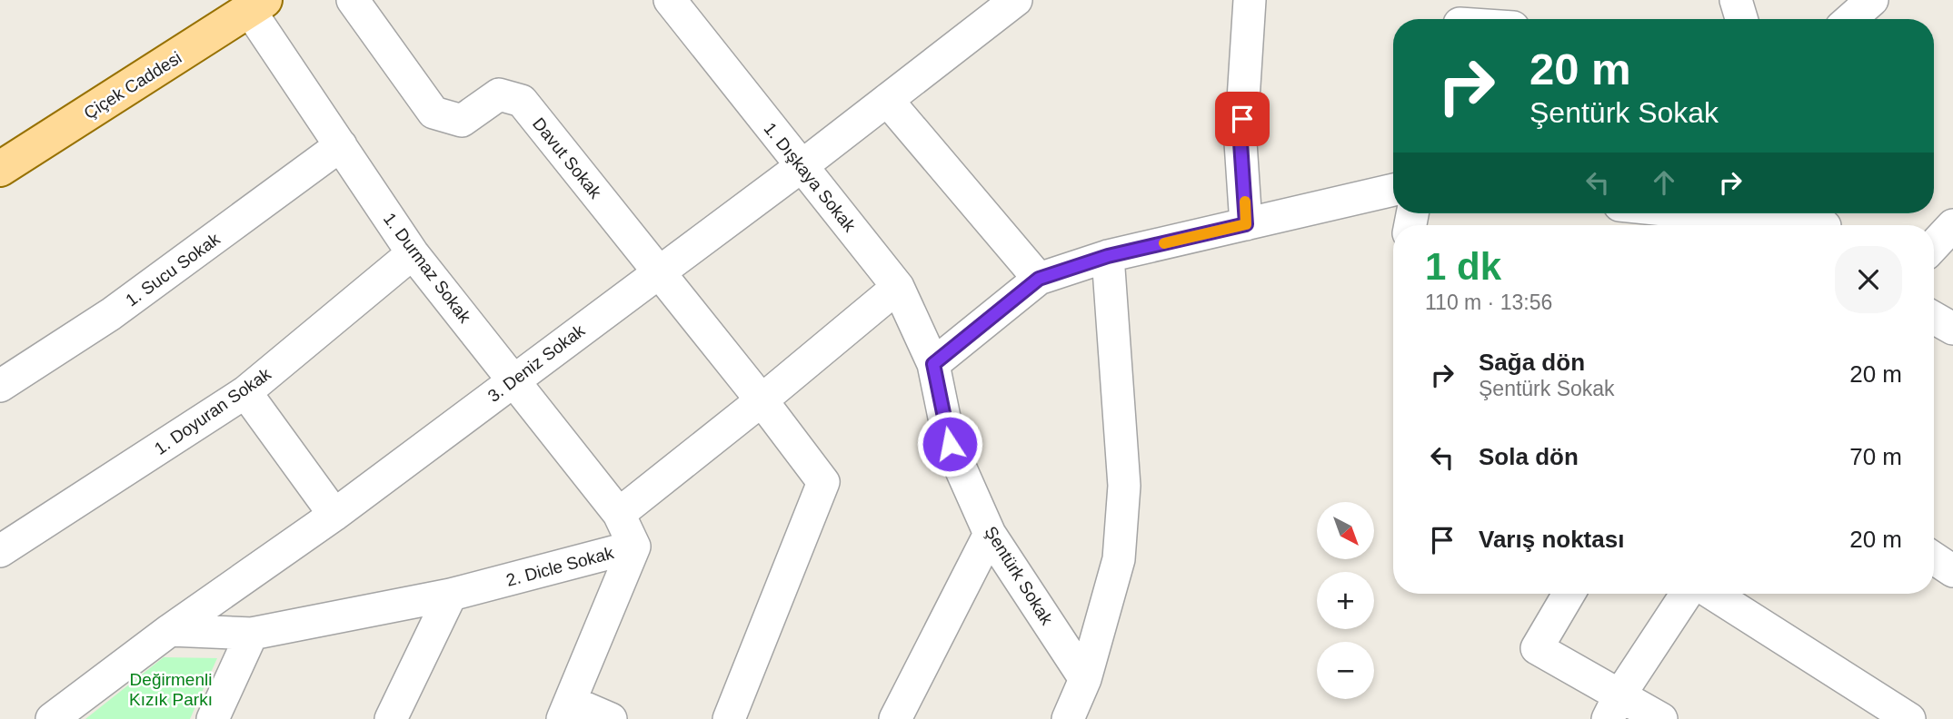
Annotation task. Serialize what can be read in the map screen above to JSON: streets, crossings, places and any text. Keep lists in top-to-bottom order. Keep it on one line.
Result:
{"streets":{"main road":["Çiçek Caddesi"],"street":["Davut Sokak","1. Dışkaya Sokak","1. Durmaz Sokak","1. Sucu Sokak","3. Deniz Sokak","1. Doyuran Sokak","2. Dicle Sokak","Şentürk Sokak"]},"crossings":[["Çiçek Caddesi","1. Durmaz Sokak"],["Davut Sokak","3. Deniz Sokak"],["1. Dışkaya Sokak","3. Deniz Sokak"],["1. Dışkaya Sokak","Şentürk Sokak"],["1. Durmaz Sokak","1. Sucu Sokak"],["1. Durmaz Sokak","3. Deniz Sokak"],["1. Durmaz Sokak","1. Doyuran Sokak"],["1. Durmaz Sokak","2. Dicle Sokak"],["3. Deniz Sokak","2. Dicle Sokak"]],"parks":["Değirmenli Kızık Parkı"],"north":"bottom right","page":{"turn":["20 m","Şentürk Sokak"],"heading":["1 dk","110 m · 13:56"],"list":[{"name":"Sağa dön","note":"Şentürk Sokak","value":"20 m"},{"name":"Sola dön","value":"70 m"},{"name":"Varış noktası","value":"20 m"}],"map_buttons":["+","−"]}}
